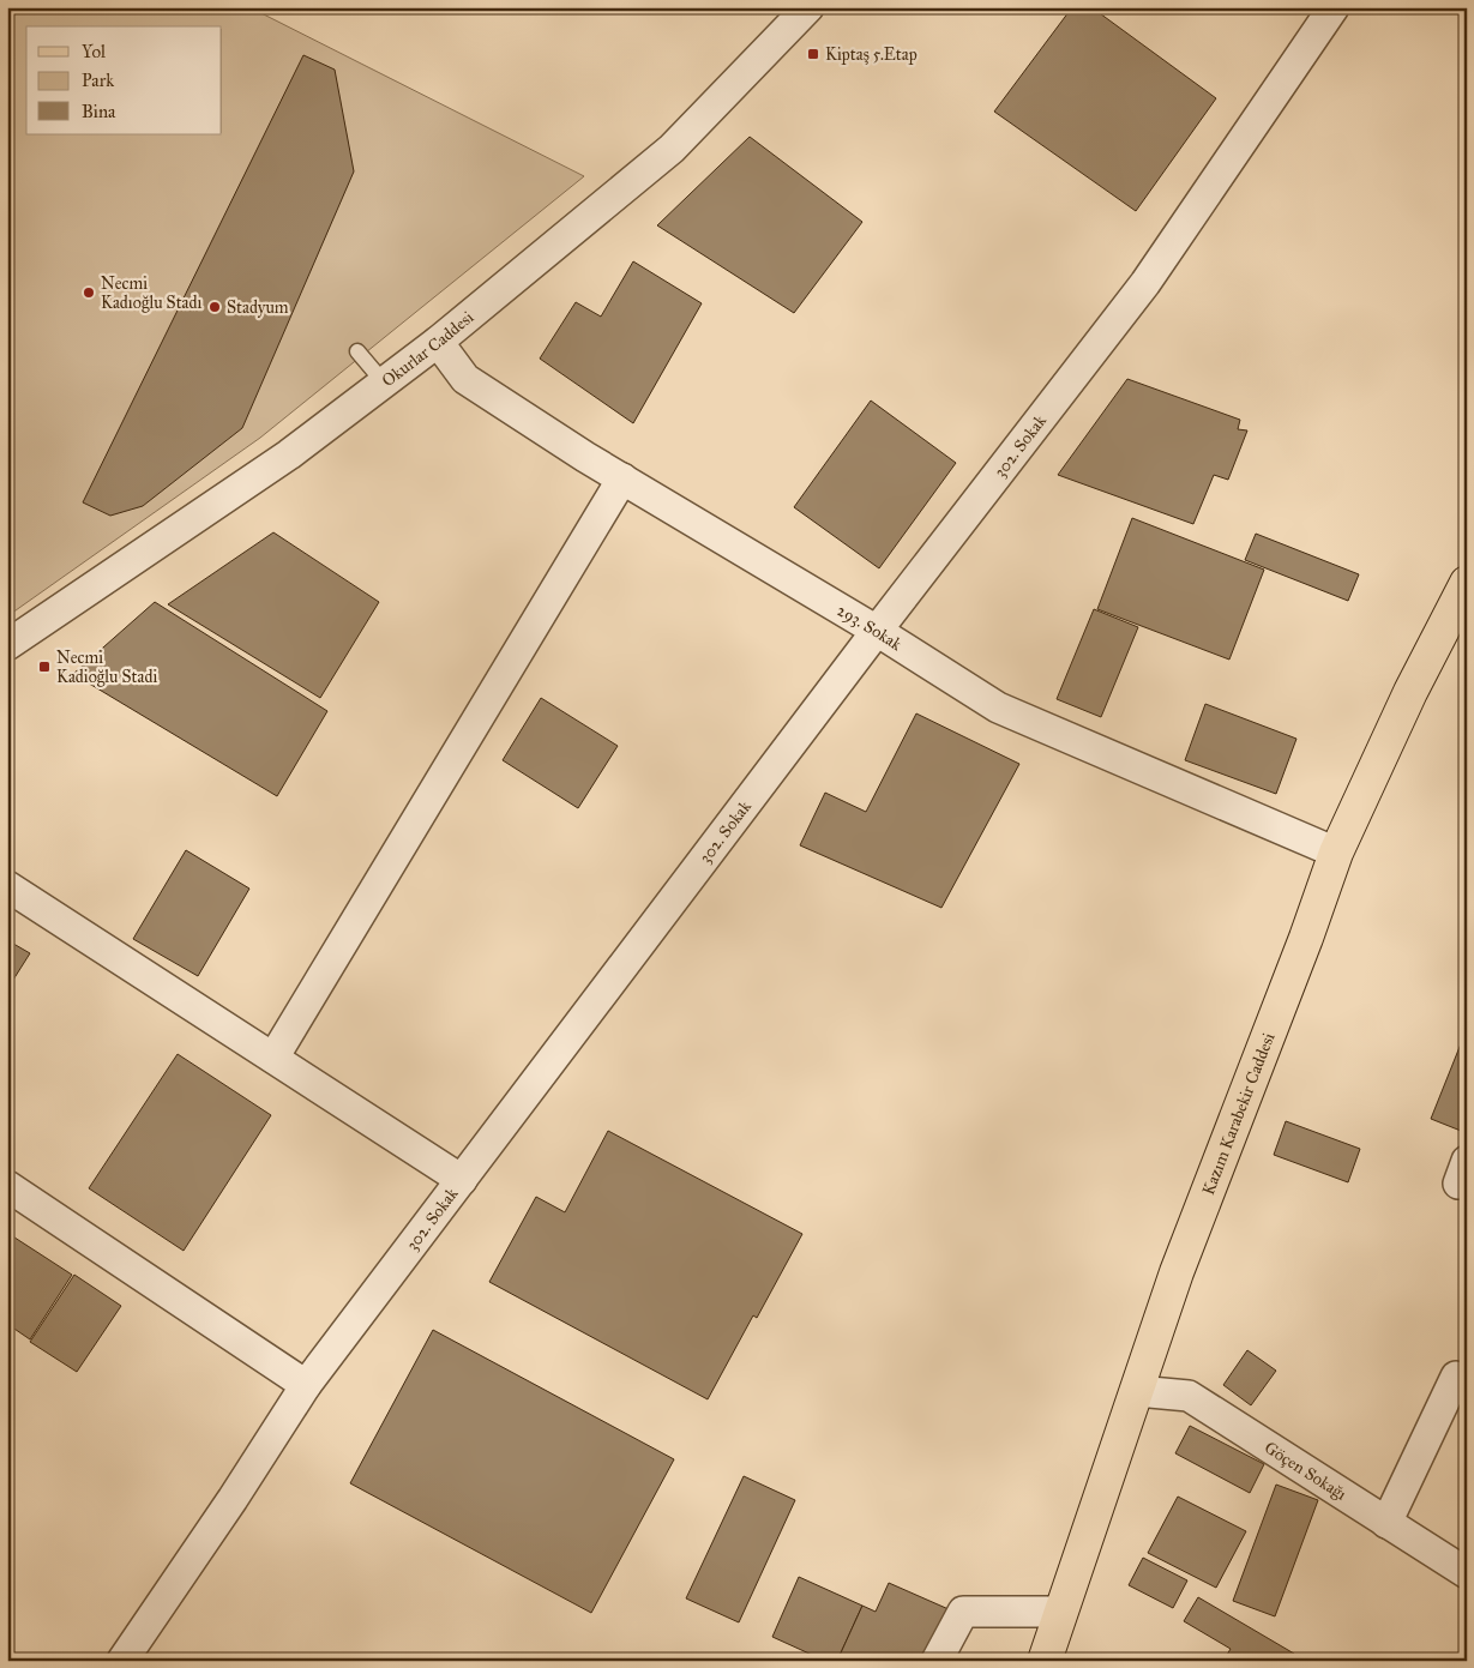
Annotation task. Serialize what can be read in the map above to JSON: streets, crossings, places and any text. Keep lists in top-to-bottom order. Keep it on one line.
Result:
{"streets":{"main road":["Kazım Karabekir Caddesi"],"street":["Okurlar Caddesi","302. Sokak","293. Sokak","Göçen Sokağı"]},"crossings":[["Okurlar Caddesi","293. Sokak"],["302. Sokak","293. Sokak"],["293. Sokak","Kazım Karabekir Caddesi"],["Kazım Karabekir Caddesi","Göçen Sokağı"]],"places":{"transit":["Kiptaş 5.Etap","Necmi Kadioğlu Stadi"],"other":["Necmi Kadıoğlu Stadı","Stadyum"]},"legend":["Yol","Park","Bina"]}
